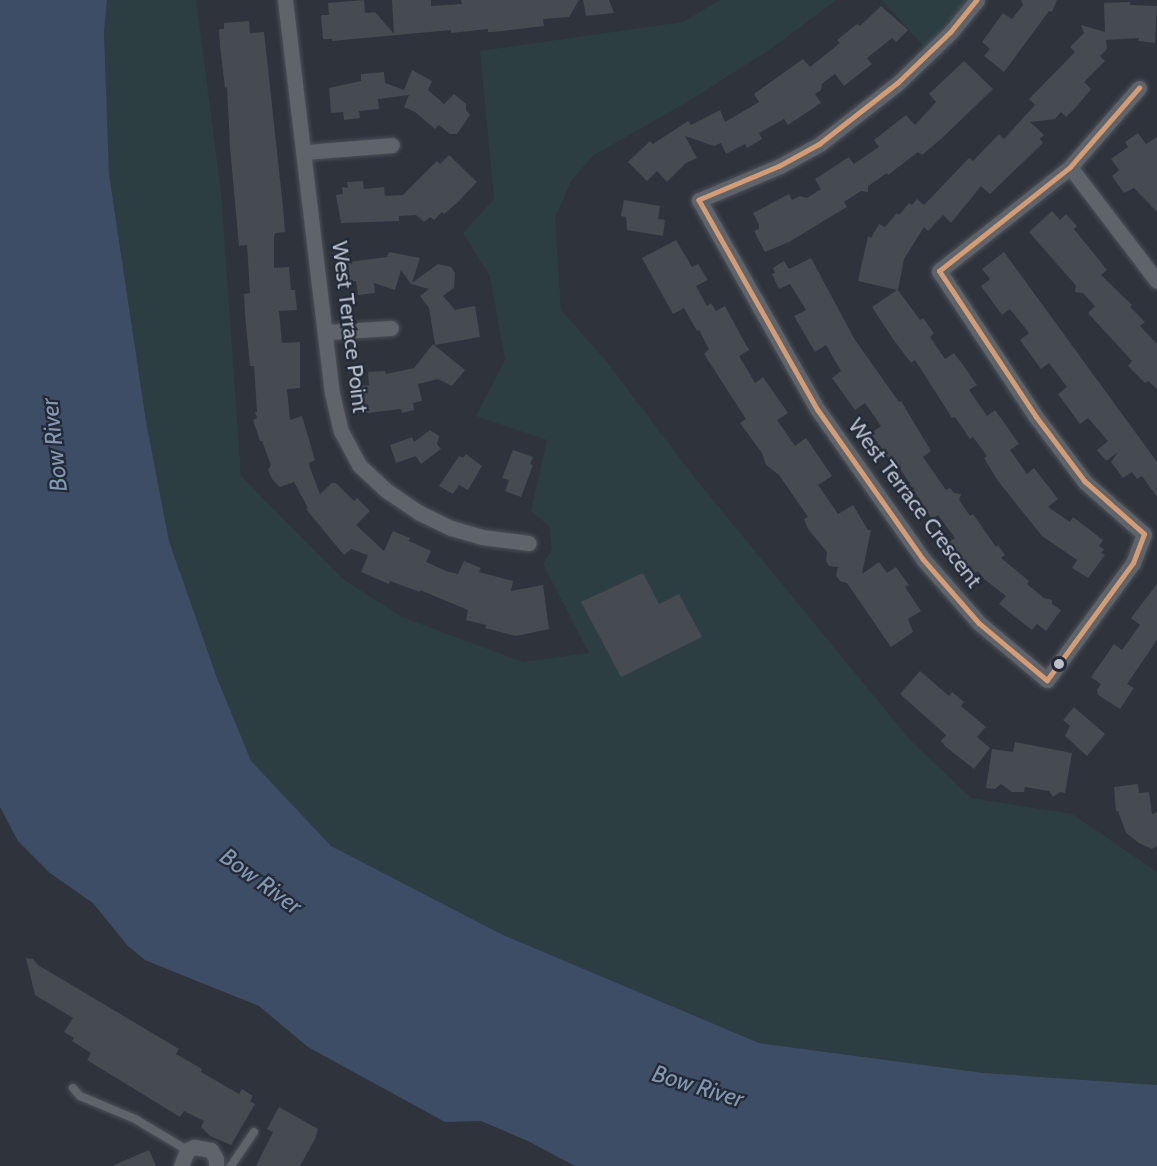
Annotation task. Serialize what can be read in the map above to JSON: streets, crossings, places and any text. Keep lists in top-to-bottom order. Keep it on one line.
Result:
{"streets":{"street":["West Terrace Point","West Terrace Crescent"]},"water":["Bow River"]}
